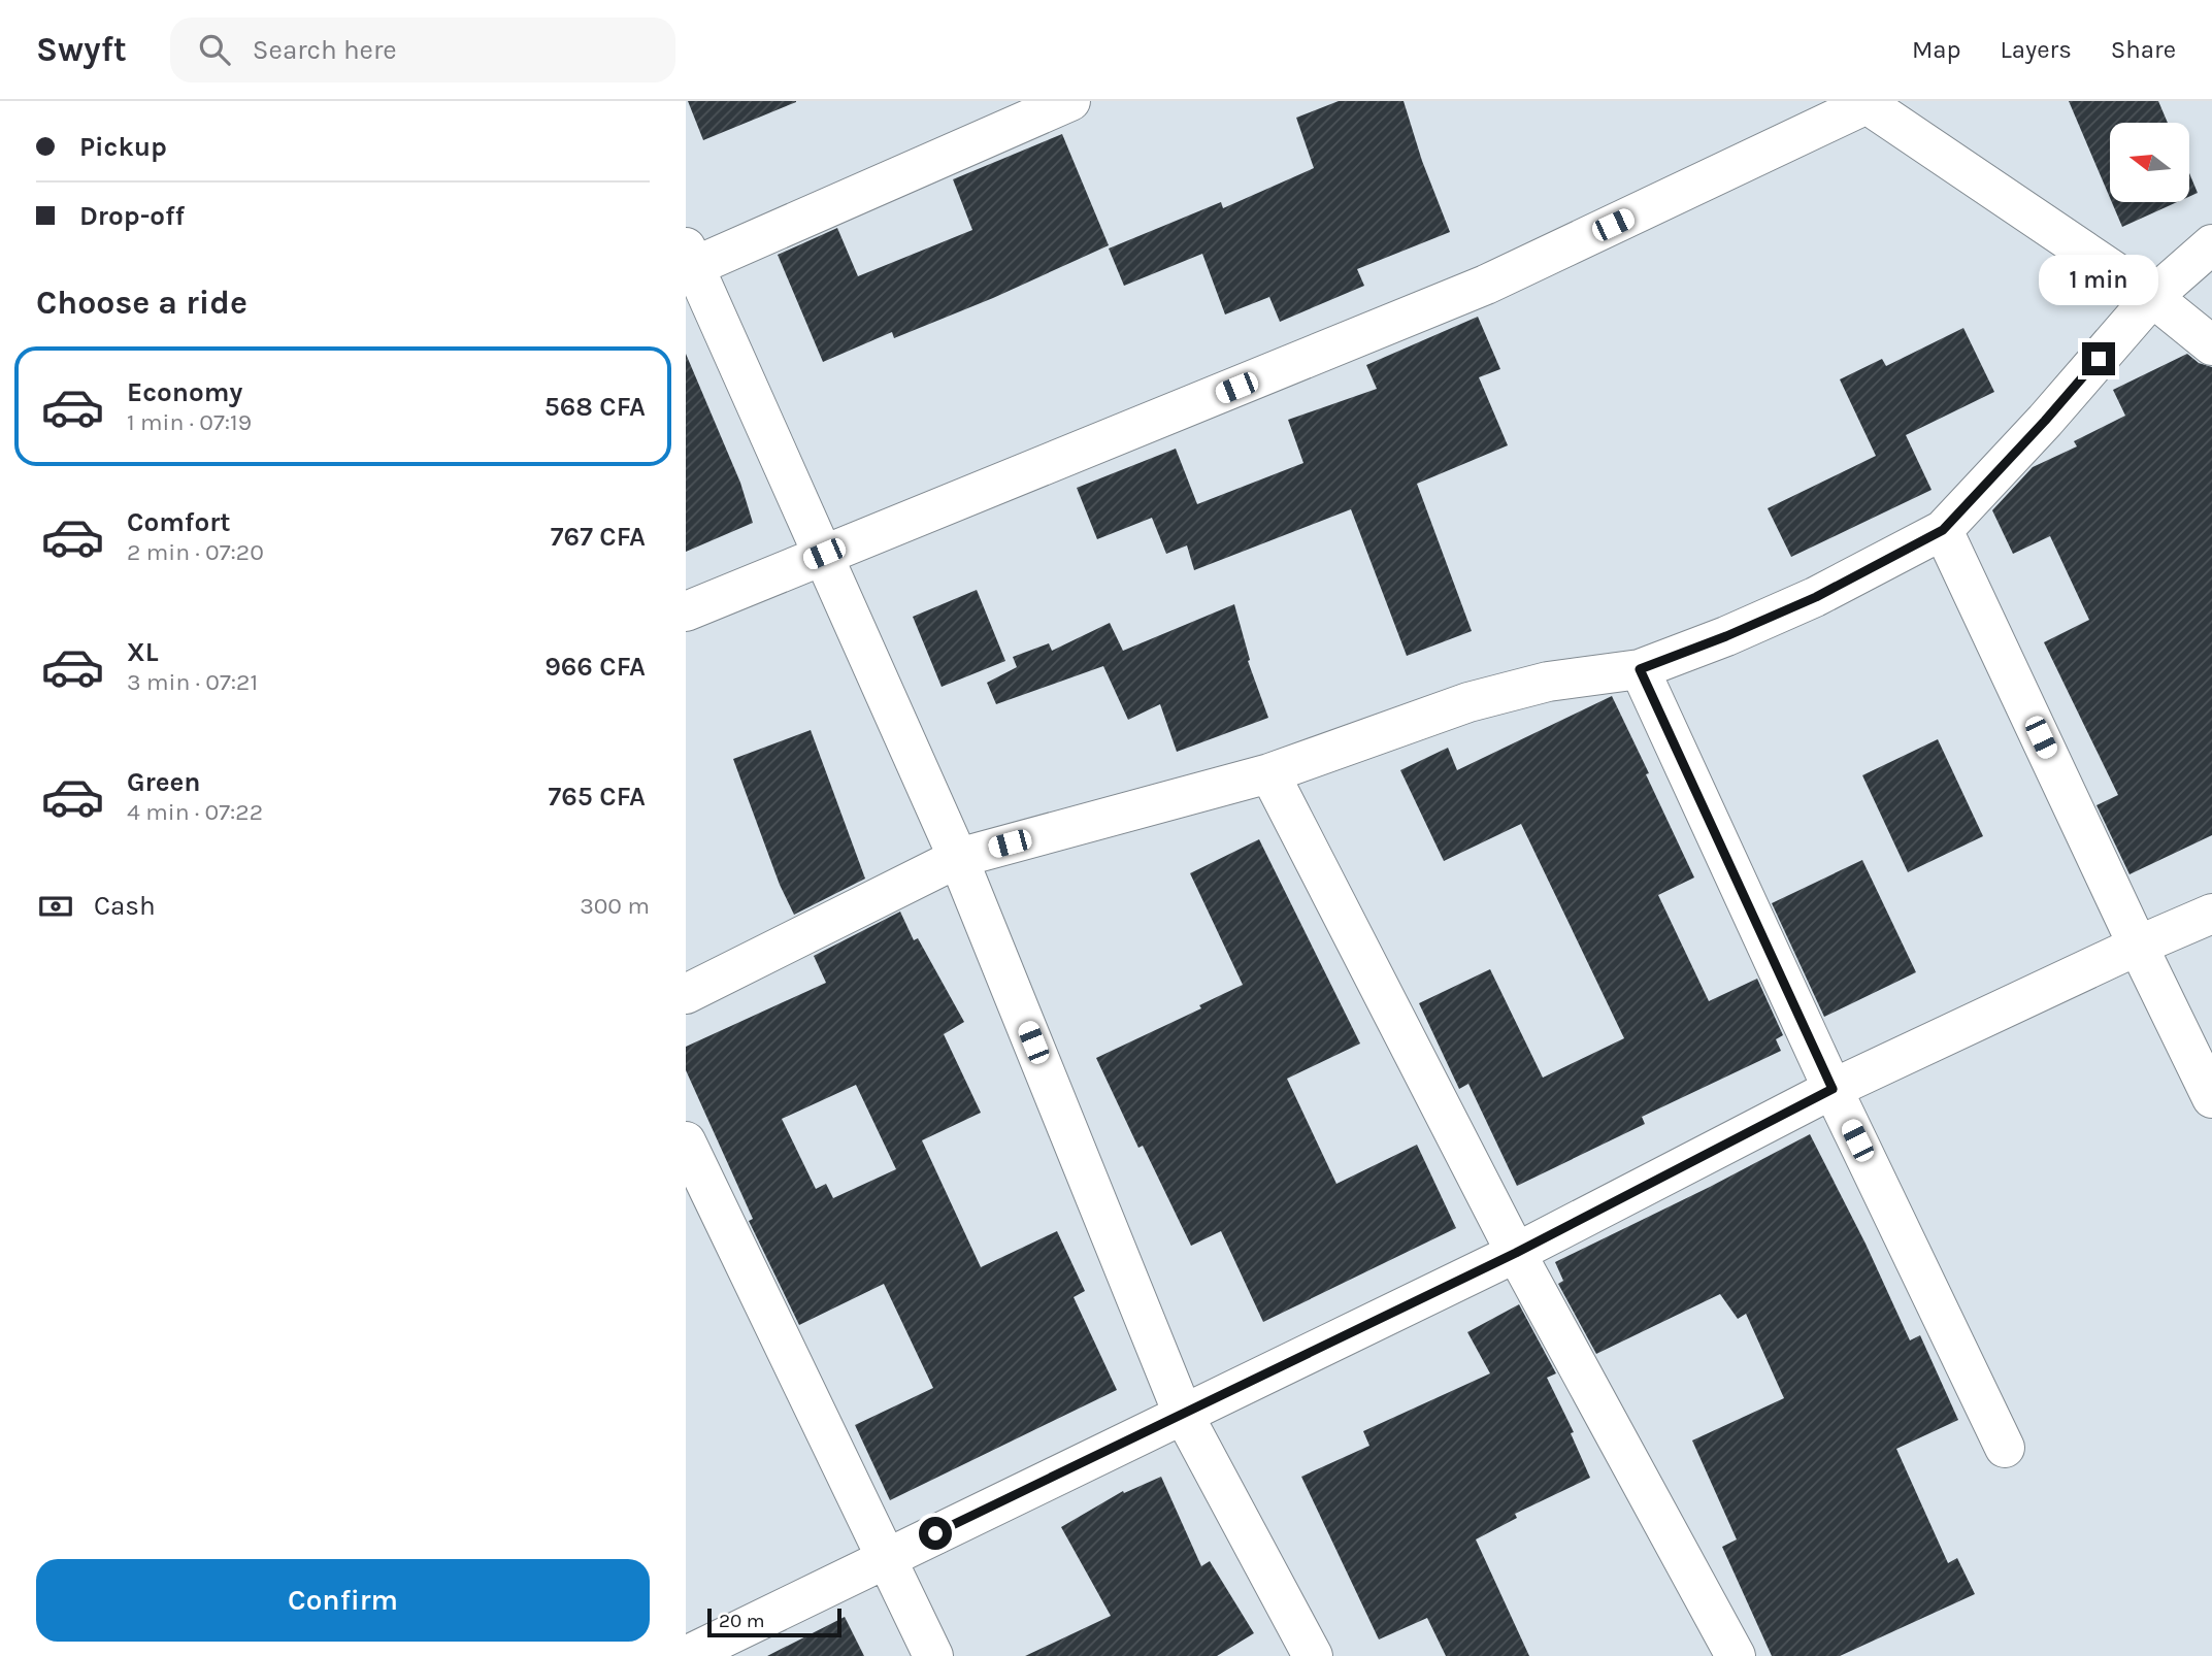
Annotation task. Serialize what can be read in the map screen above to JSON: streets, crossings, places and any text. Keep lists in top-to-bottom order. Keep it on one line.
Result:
{"scale_bar":"20 m","north":"left","page":{"header":"Swyft","search":"Search here","nav":["Map","Layers","Share"],"banner":["Pickup","Drop-off"],"bubble":"1 min","heading":"Choose a ride","list":[{"name":"Economy","note":"1 min · 07:19","value":"568 CFA"},{"name":"Comfort","note":"2 min · 07:20","value":"767 CFA"},{"name":"XL","note":"3 min · 07:21","value":"966 CFA"},{"name":"Green","note":"4 min · 07:22","value":"765 CFA"}],"pay":["Cash","300 m"],"buttons":"Confirm","scale":"20 m"}}
